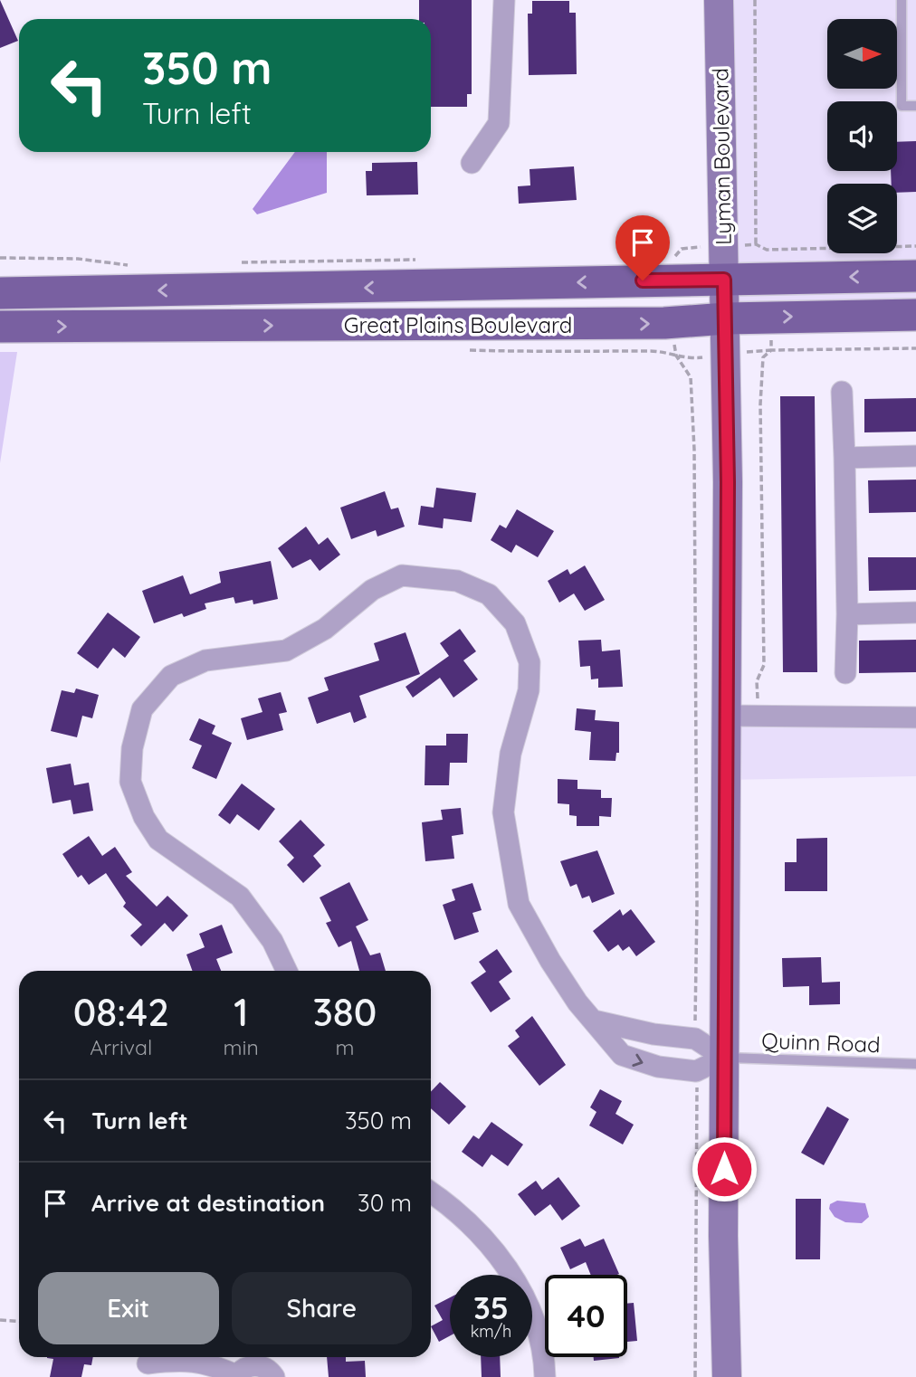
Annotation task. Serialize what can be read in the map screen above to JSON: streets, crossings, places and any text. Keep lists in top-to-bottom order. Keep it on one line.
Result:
{"streets":{"main road":["Great Plains Boulevard"],"street":["Lyman Boulevard"],"lane":["Quinn Road"]},"crossings":[["Lyman Boulevard","Great Plains Boulevard"],["Lyman Boulevard","Quinn Road"]],"north":"right","page":{"turn":["350 m","Turn left"],"eta":["08:42","Arrival","1","min","380","m"],"list":[{"name":"Turn left","value":"350 m"},{"name":"Arrive at destination","value":"30 m"}],"buttons":["Exit","Share"],"speed":"35 km/h","limit":"40"}}
